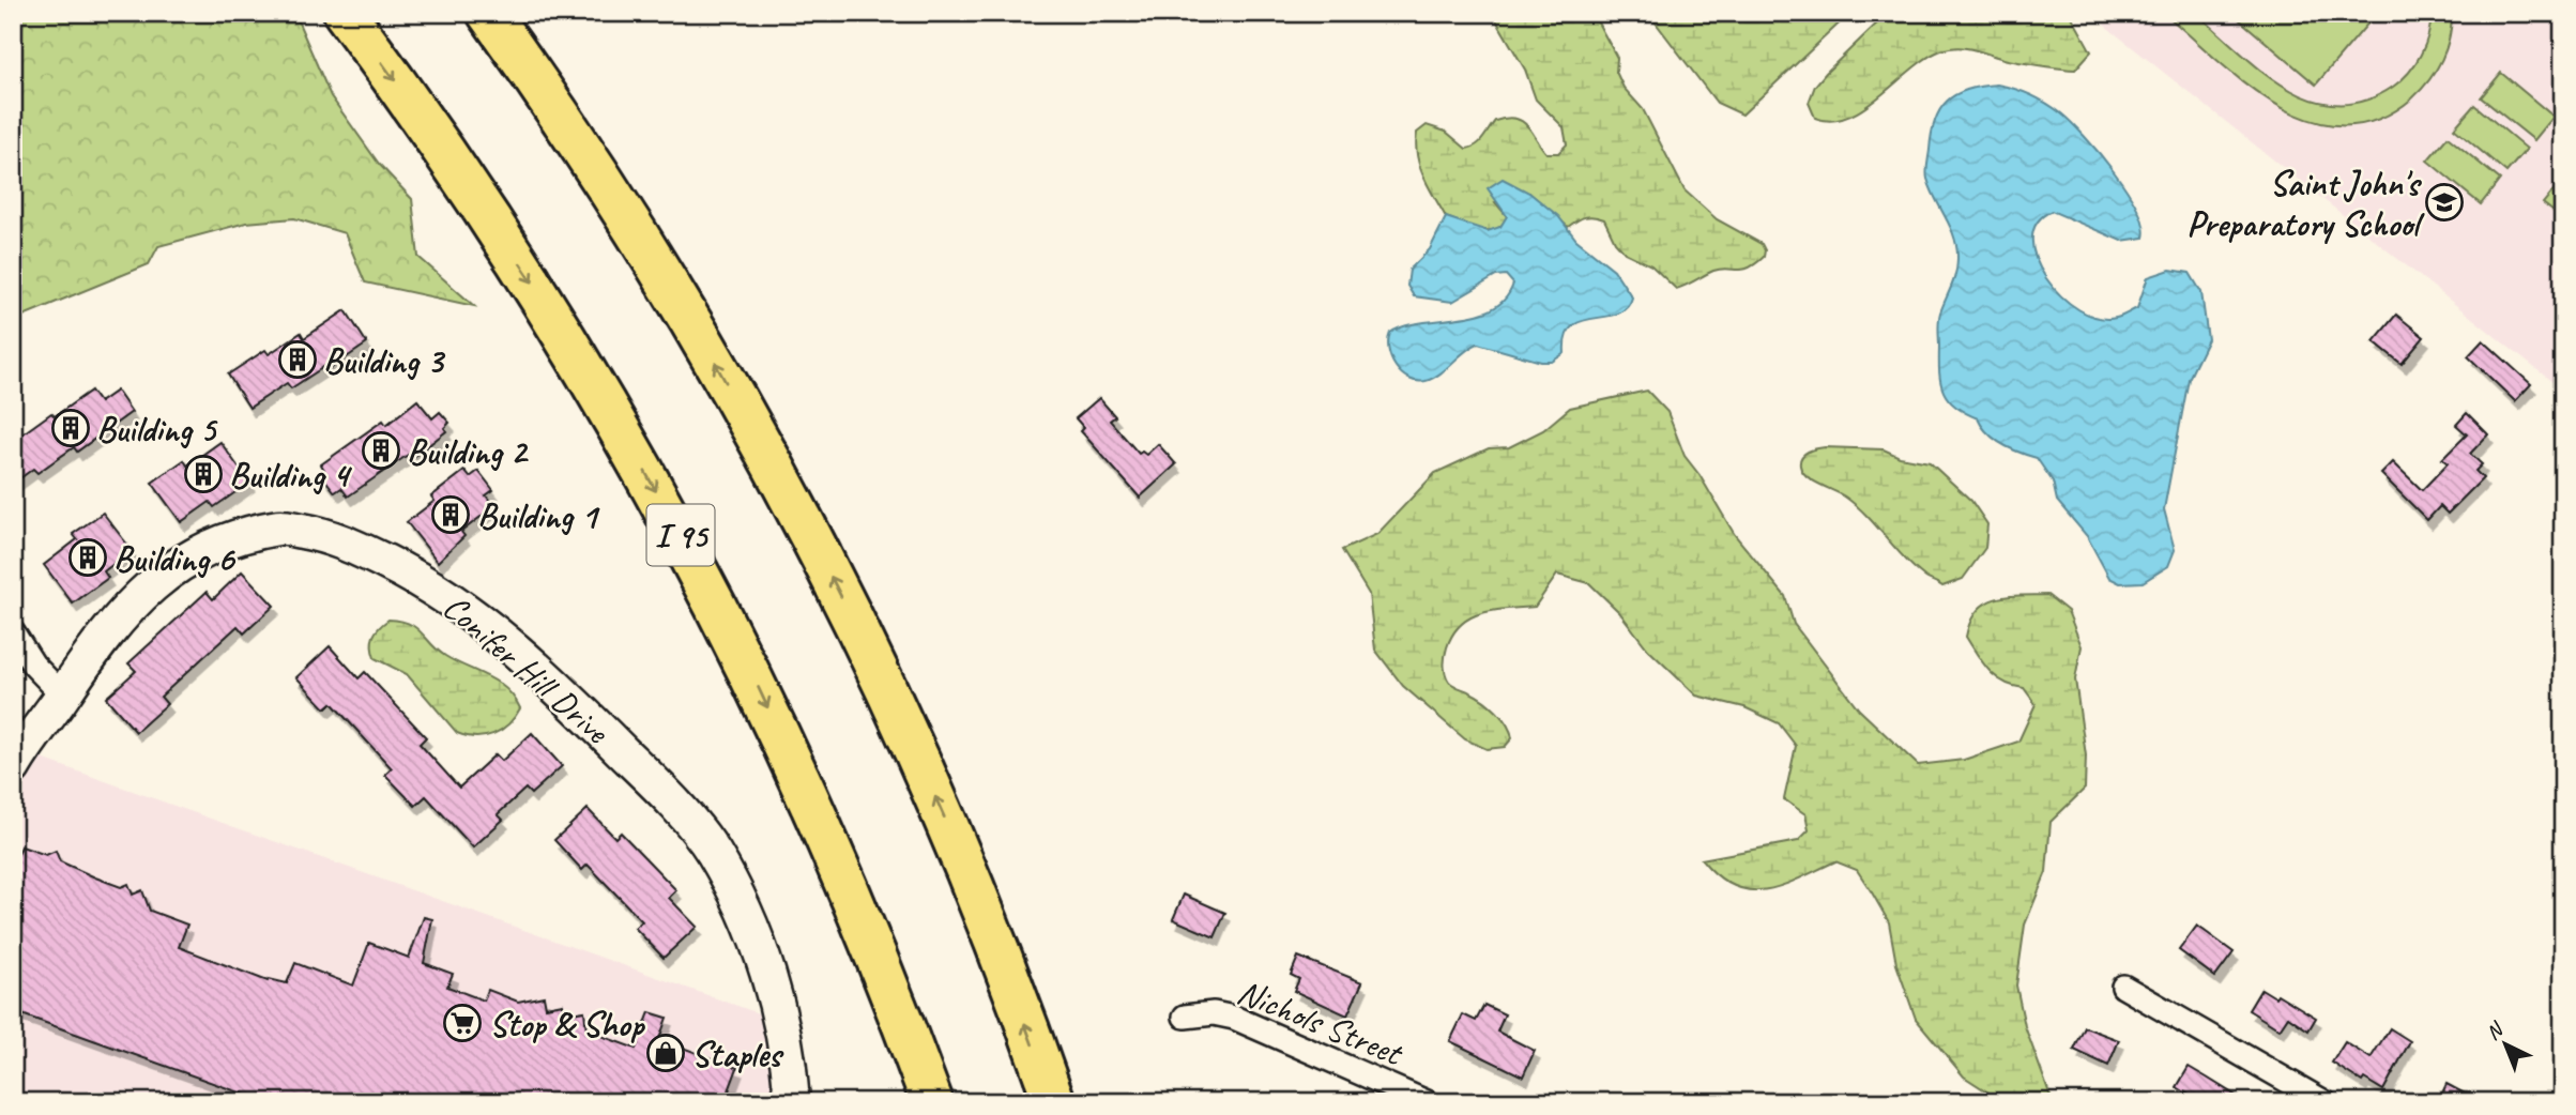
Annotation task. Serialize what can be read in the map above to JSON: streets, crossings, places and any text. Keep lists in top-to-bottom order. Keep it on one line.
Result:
{"streets":{"highway":["I 95"],"street":["Conifer Hill Drive","Nichols Street"]},"places":{"school or university":["Saint John's Preparatory School"],"building":["Building 3","Building 5","Building 2","Building 4","Building 1","Building 6"],"supermarket":["Stop & Shop"],"shop":["Staples"]},"north":"top left"}
